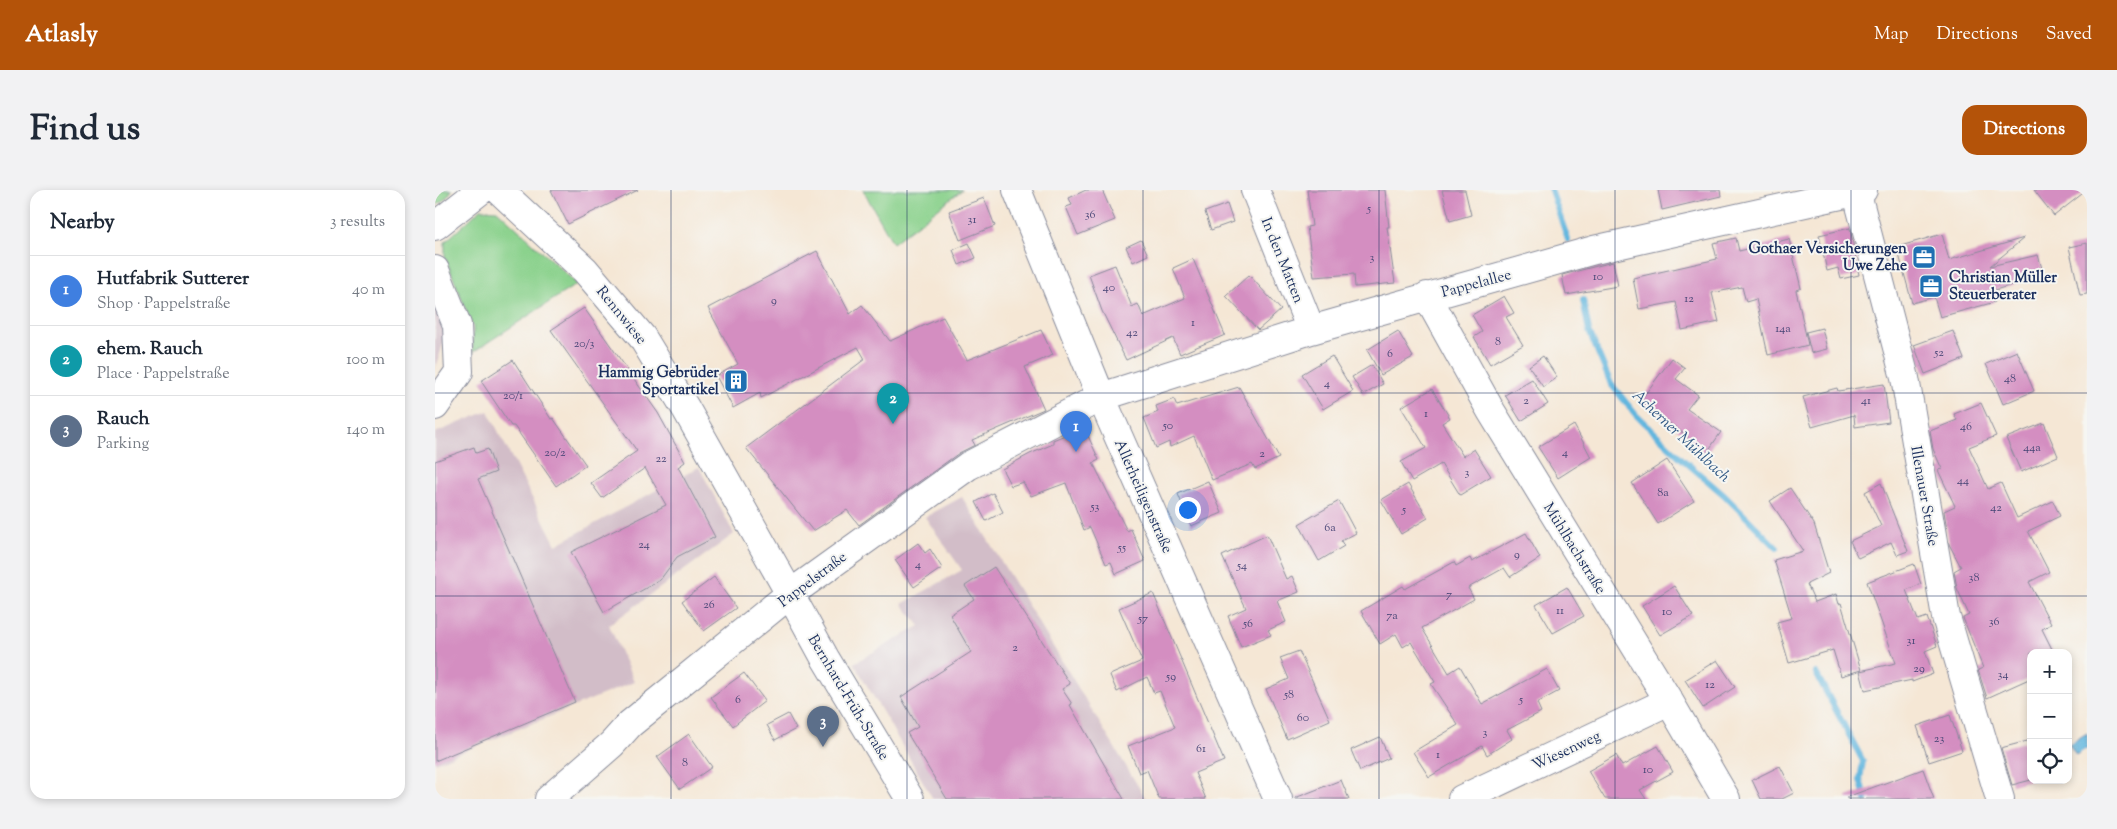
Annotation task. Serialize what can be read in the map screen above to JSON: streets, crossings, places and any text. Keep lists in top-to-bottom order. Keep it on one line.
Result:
{"streets":{"street":["In den Matten","Pappelallee","Rennwiese","Allerheiligenstraße","Illenauer Straße","Mühlbachstraße","Pappelstraße","Bernhard-Früh-Straße","Wiesenweg"]},"crossings":[["In den Matten","Pappelallee"],["Pappelallee","Allerheiligenstraße"],["Pappelallee","Illenauer Straße"],["Pappelallee","Mühlbachstraße"],["Pappelallee","Pappelstraße"],["Rennwiese","Pappelstraße"],["Rennwiese","Bernhard-Früh-Straße"],["Allerheiligenstraße","Pappelstraße"],["Mühlbachstraße","Wiesenweg"],["Pappelstraße","Bernhard-Früh-Straße"]],"water":["Acherner Mühlbach"],"places":{"office":["Gothaer Versicherungen Uwe Zehe","Christian Müller Steuerberater"],"building":["Hammig Gebrüder Sportartikel"]},"house_numbers":["5","36","31","3","10","40","12","9","1","14a","42","8","20/3","52","6","48","4","20/1","2","41","1","50","46","44a","20/2","4","2","22","3","44","8a","53","42","5","6a","24","55","9","4","54","38","7","26","11","10","7a","57","36","56","31","2","29","34","59","12","58","6","5","60","3","23","61","1","8","10"],"page":{"header":"Atlasly","nav":["Map","Directions","Saved"],"title":"Find us","buttons":"Directions","heading":["Nearby","3 results"],"list":[{"mark":"1","name":"Hutfabrik Sutterer","note":"Shop · Pappelstraße","value":"40 m"},{"mark":"2","name":"ehem. Rauch","note":"Place · Pappelstraße","value":"100 m"},{"mark":"3","name":"Rauch","note":"Parking","value":"140 m"}],"pins":["2","1","3"],"map_buttons":["+","−"]}}
